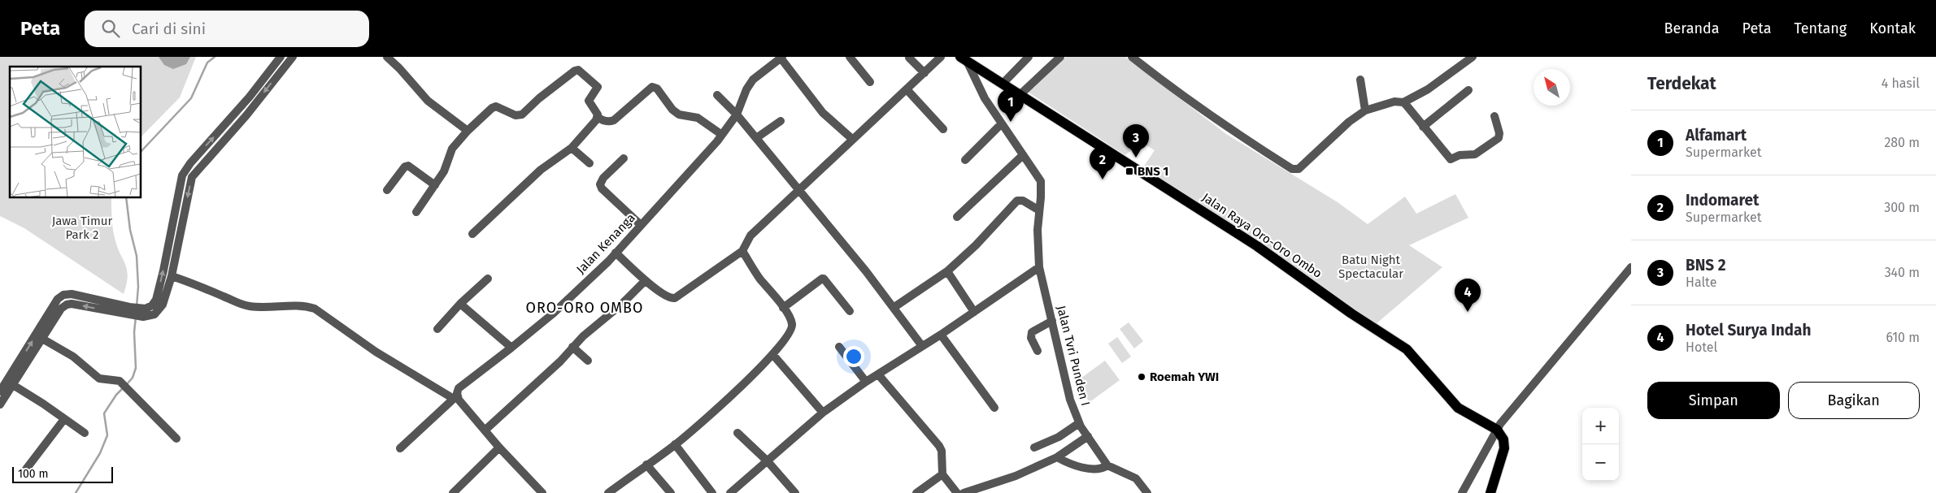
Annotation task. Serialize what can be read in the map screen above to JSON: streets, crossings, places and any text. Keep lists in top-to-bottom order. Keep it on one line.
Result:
{"streets":{"main road":["Jalan Raya Oro-Oro Ombo"],"street":["Jalan Kenanga","Jalan Tvri Punden I"]},"crossings":[["Jalan Raya Oro-Oro Ombo","Jalan Tvri Punden I"]],"districts":["ORO-ORO OMBO"],"parks":["Jawa Timur Park 2","Batu Night Spectacular"],"places":{"transit":["BNS 1"],"other":["Roemah YWI"]},"scale_bar":"100 m","north":"top left","page":{"header":"Peta","search":"Cari di sini","nav":["Beranda","Peta","Tentang","Kontak"],"heading":["Terdekat","4 hasil"],"pins":["1","3","2","4"],"list":[{"mark":"1","name":"Alfamart","note":"Supermarket","value":"280 m"},{"mark":"2","name":"Indomaret","note":"Supermarket","value":"300 m"},{"mark":"3","name":"BNS 2","note":"Halte","value":"340 m"},{"mark":"4","name":"Hotel Surya Indah","note":"Hotel","value":"610 m"}],"buttons":["Simpan","Bagikan"],"map_buttons":["+","−"],"scale":"100 m"}}
